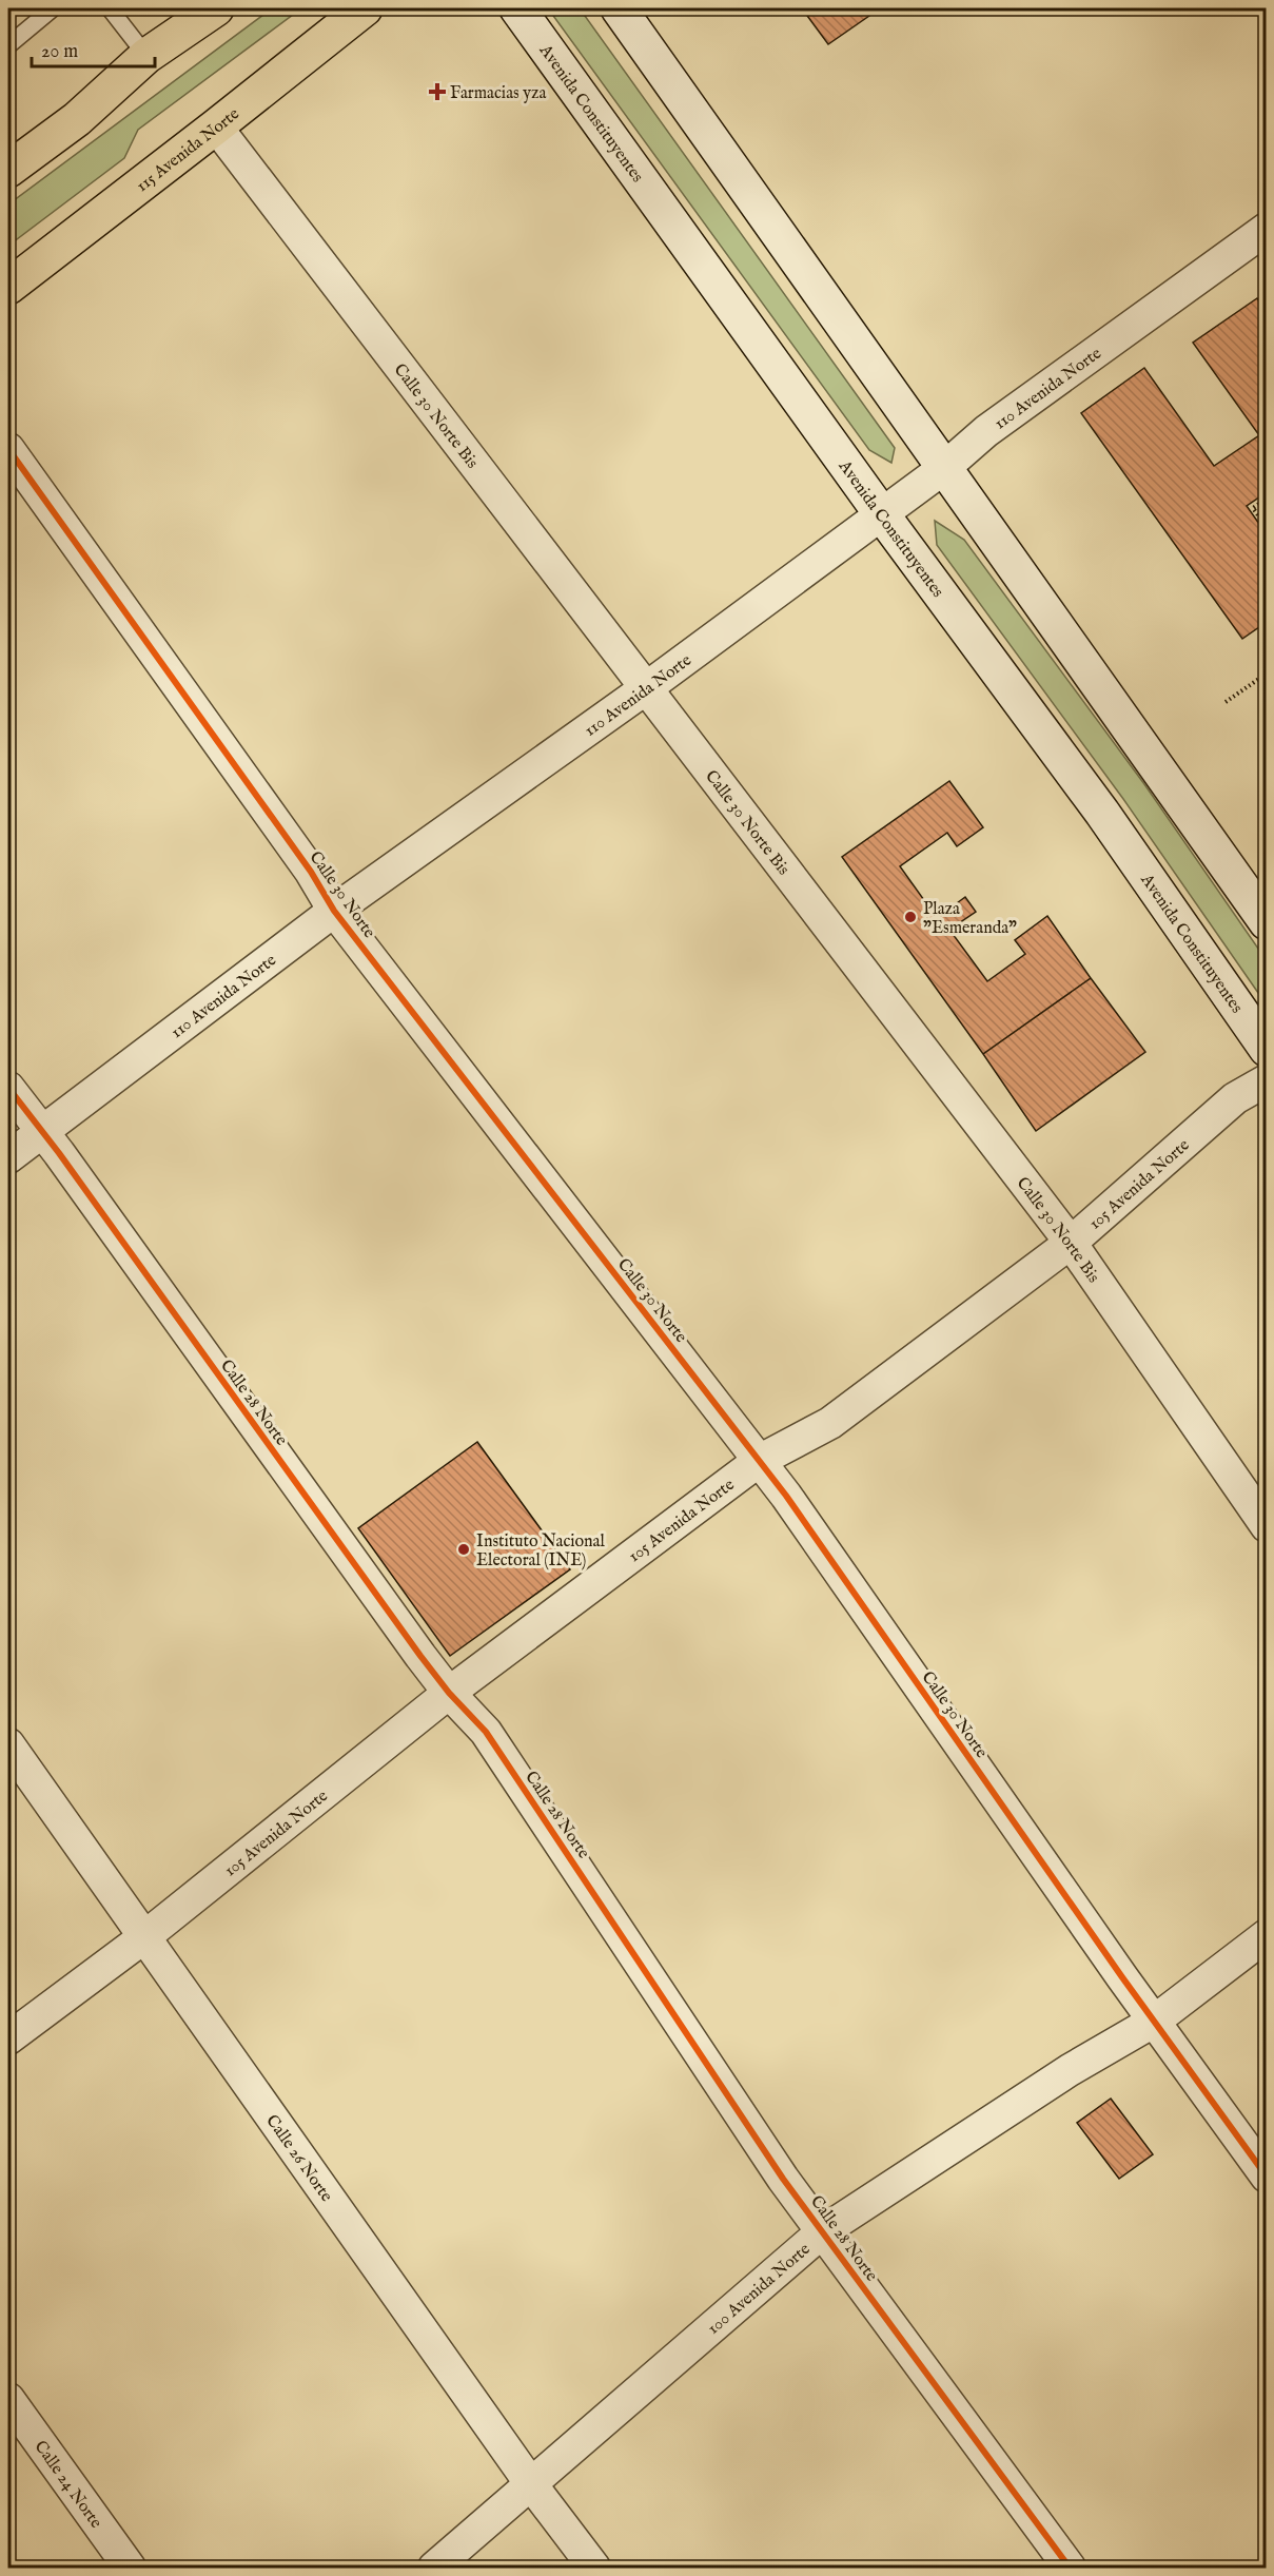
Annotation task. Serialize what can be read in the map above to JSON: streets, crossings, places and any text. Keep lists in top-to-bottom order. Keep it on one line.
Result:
{"streets":{"main road":["Avenida Constituyentes","115 Avenida Norte"],"street":["110 Avenida Norte","Calle 30 Norte Bis","Calle 30 Norte","105 Avenida Norte","Calle 28 Norte","Calle 26 Norte","100 Avenida Norte","Calle 24 Norte"]},"crossings":[["Avenida Constituyentes","110 Avenida Norte"],["115 Avenida Norte","Calle 30 Norte Bis"],["110 Avenida Norte","Calle 30 Norte Bis"],["110 Avenida Norte","Calle 30 Norte"],["110 Avenida Norte","Calle 28 Norte"],["Calle 30 Norte Bis","105 Avenida Norte"],["Calle 30 Norte","105 Avenida Norte"],["Calle 30 Norte","100 Avenida Norte"],["105 Avenida Norte","Calle 28 Norte"],["105 Avenida Norte","Calle 26 Norte"],["Calle 28 Norte","100 Avenida Norte"],["Calle 26 Norte","100 Avenida Norte"]],"places":{"health":["Farmacias yza"],"other":["Plaza \"Esmeranda\"","Instituto Nacional Electoral (INE)"]},"scale_bar":"20 m"}
